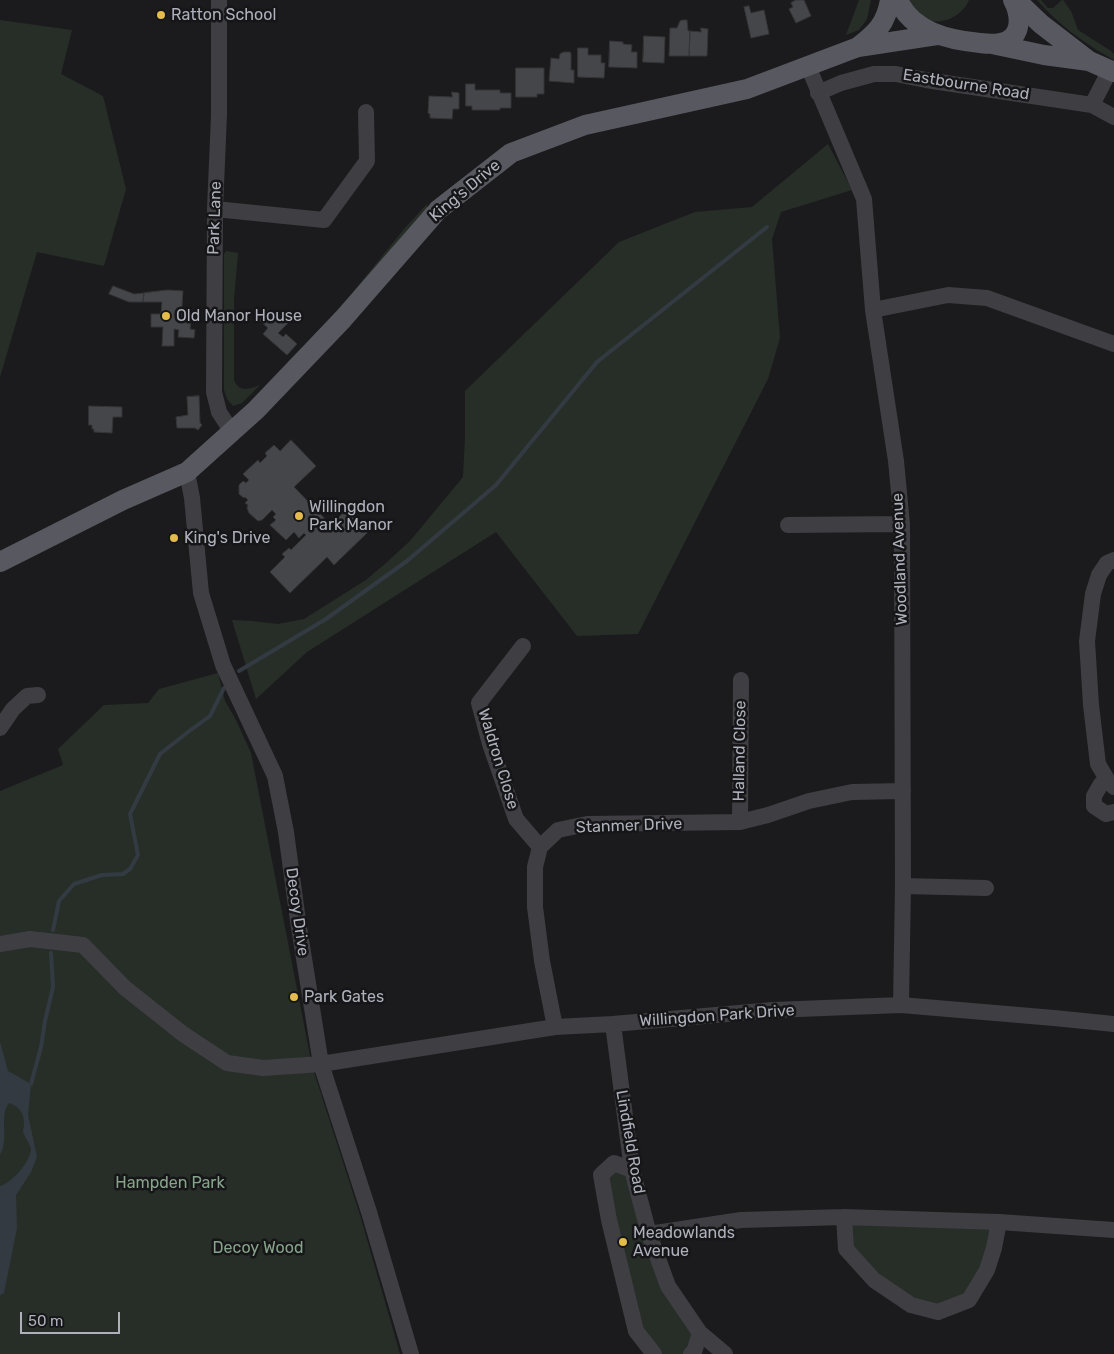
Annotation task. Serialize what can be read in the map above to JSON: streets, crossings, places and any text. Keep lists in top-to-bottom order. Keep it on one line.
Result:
{"streets":{"main road":["King's Drive"],"street":["Eastbourne Road","Park Lane","Woodland Avenue","Halland Close","Waldron Close","Stanmer Drive","Decoy Drive","Willingdon Park Drive","Lindfield Road"]},"crossings":[["Eastbourne Road","Woodland Avenue"],["King's Drive","Park Lane"],["King's Drive","Woodland Avenue"],["King's Drive","Decoy Drive"],["Woodland Avenue","Stanmer Drive"],["Woodland Avenue","Willingdon Park Drive"],["Halland Close","Stanmer Drive"],["Waldron Close","Stanmer Drive"],["Decoy Drive","Willingdon Park Drive"],["Willingdon Park Drive","Lindfield Road"]],"parks":["Hampden Park","Decoy Wood"],"places":["Ratton School","Old Manor House","Willingdon Park Manor","King's Drive","Park Gates","Meadowlands Avenue"],"scale_bar":"50 m"}
